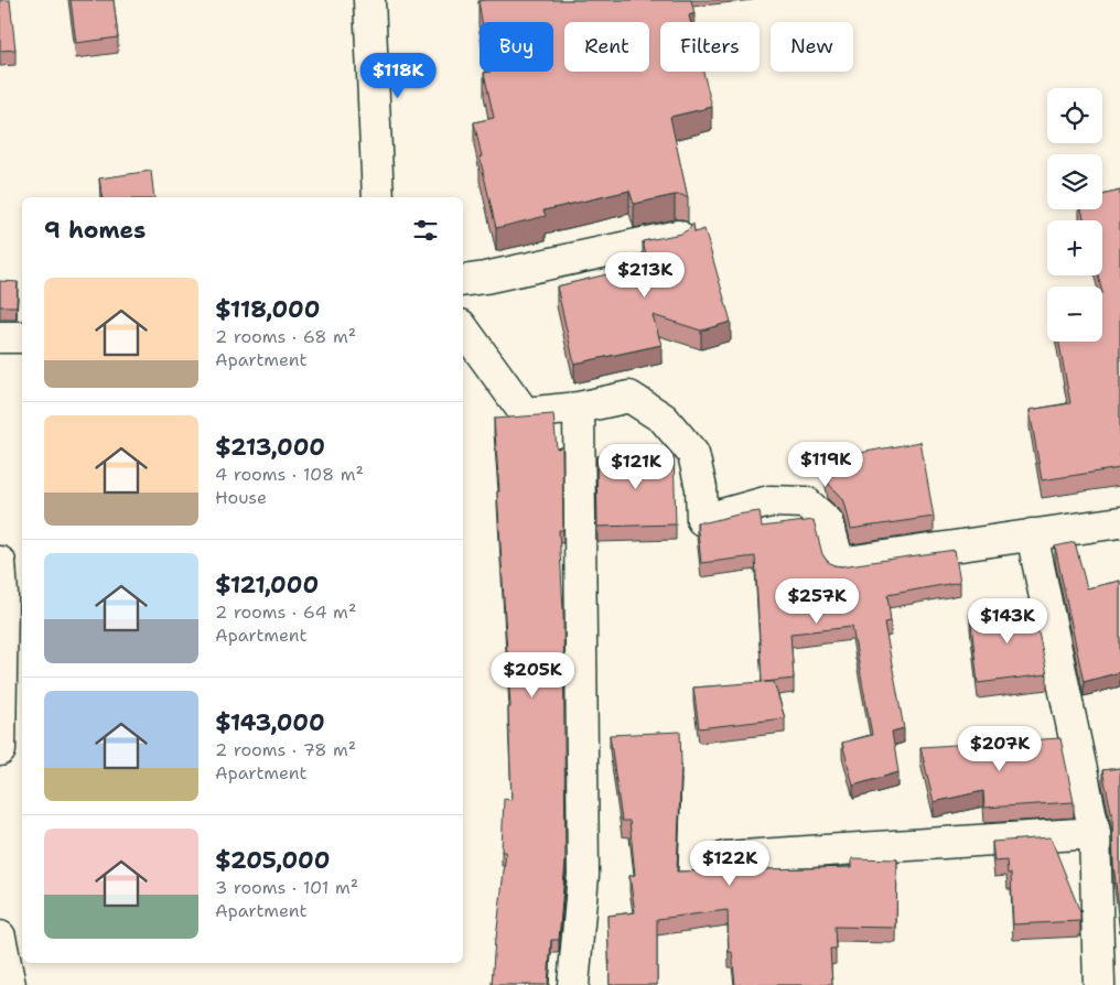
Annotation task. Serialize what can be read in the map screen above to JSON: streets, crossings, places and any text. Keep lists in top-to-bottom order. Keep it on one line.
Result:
{"page":{"chip":["Buy","Rent","Filters","New"],"price":["$118K","$213K","$119K","$121K","$257K","$143K","$205K","$207K","$122K"],"map_buttons":["+","−"],"heading":"9 homes","list":[{"name":"$118,000","note":"2 rooms · 68 m² · Apartment"},{"name":"$213,000","note":"4 rooms · 108 m² · House"},{"name":"$121,000","note":"2 rooms · 64 m² · Apartment"},{"name":"$143,000","note":"2 rooms · 78 m² · Apartment"},{"name":"$205,000","note":"3 rooms · 101 m² · Apartment"}]}}
